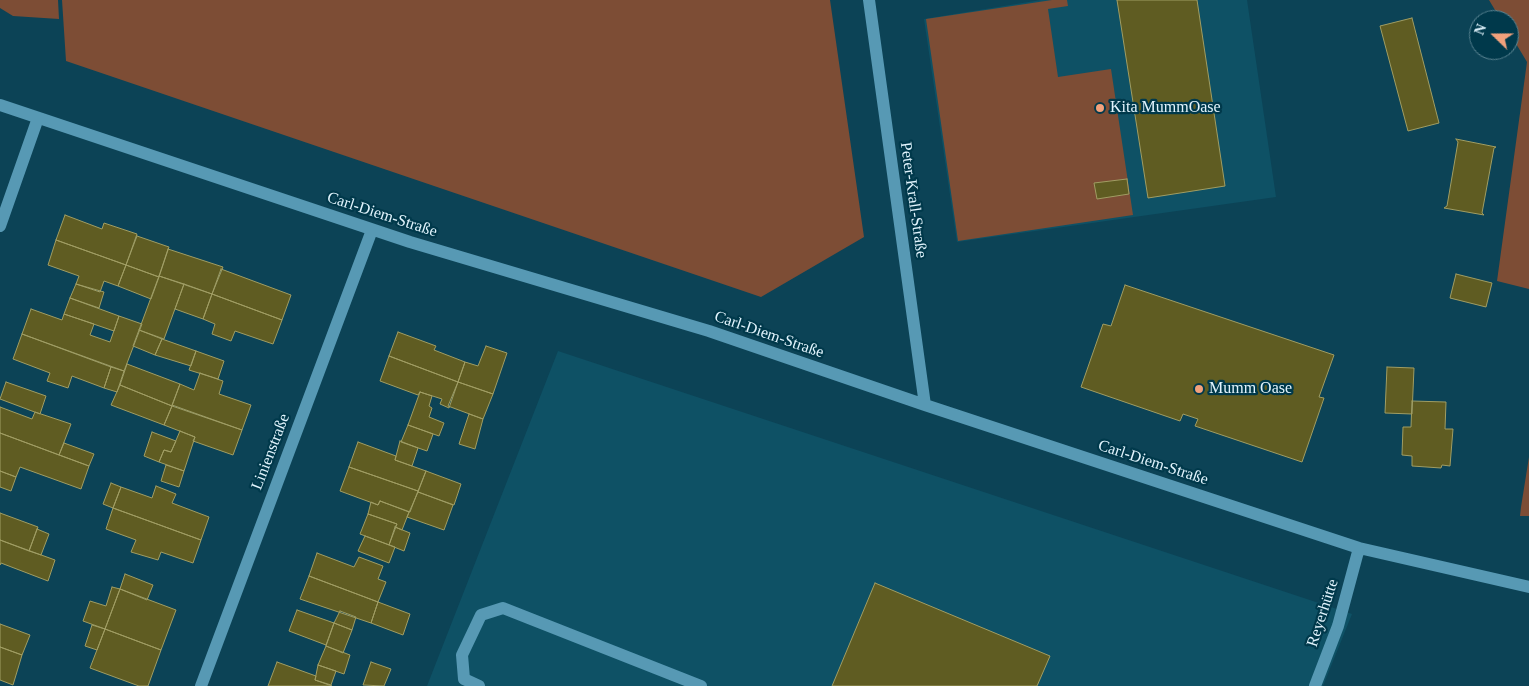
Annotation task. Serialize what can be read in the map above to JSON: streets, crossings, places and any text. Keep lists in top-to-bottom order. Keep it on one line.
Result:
{"streets":{"street":["Peter-Krall-Straße","Carl-Diem-Straße","Linienstraße","Reyerhütte"]},"crossings":[["Peter-Krall-Straße","Carl-Diem-Straße"],["Carl-Diem-Straße","Linienstraße"],["Carl-Diem-Straße","Reyerhütte"]],"places":["Kita MummOase","Mumm Oase"],"north":"left"}
